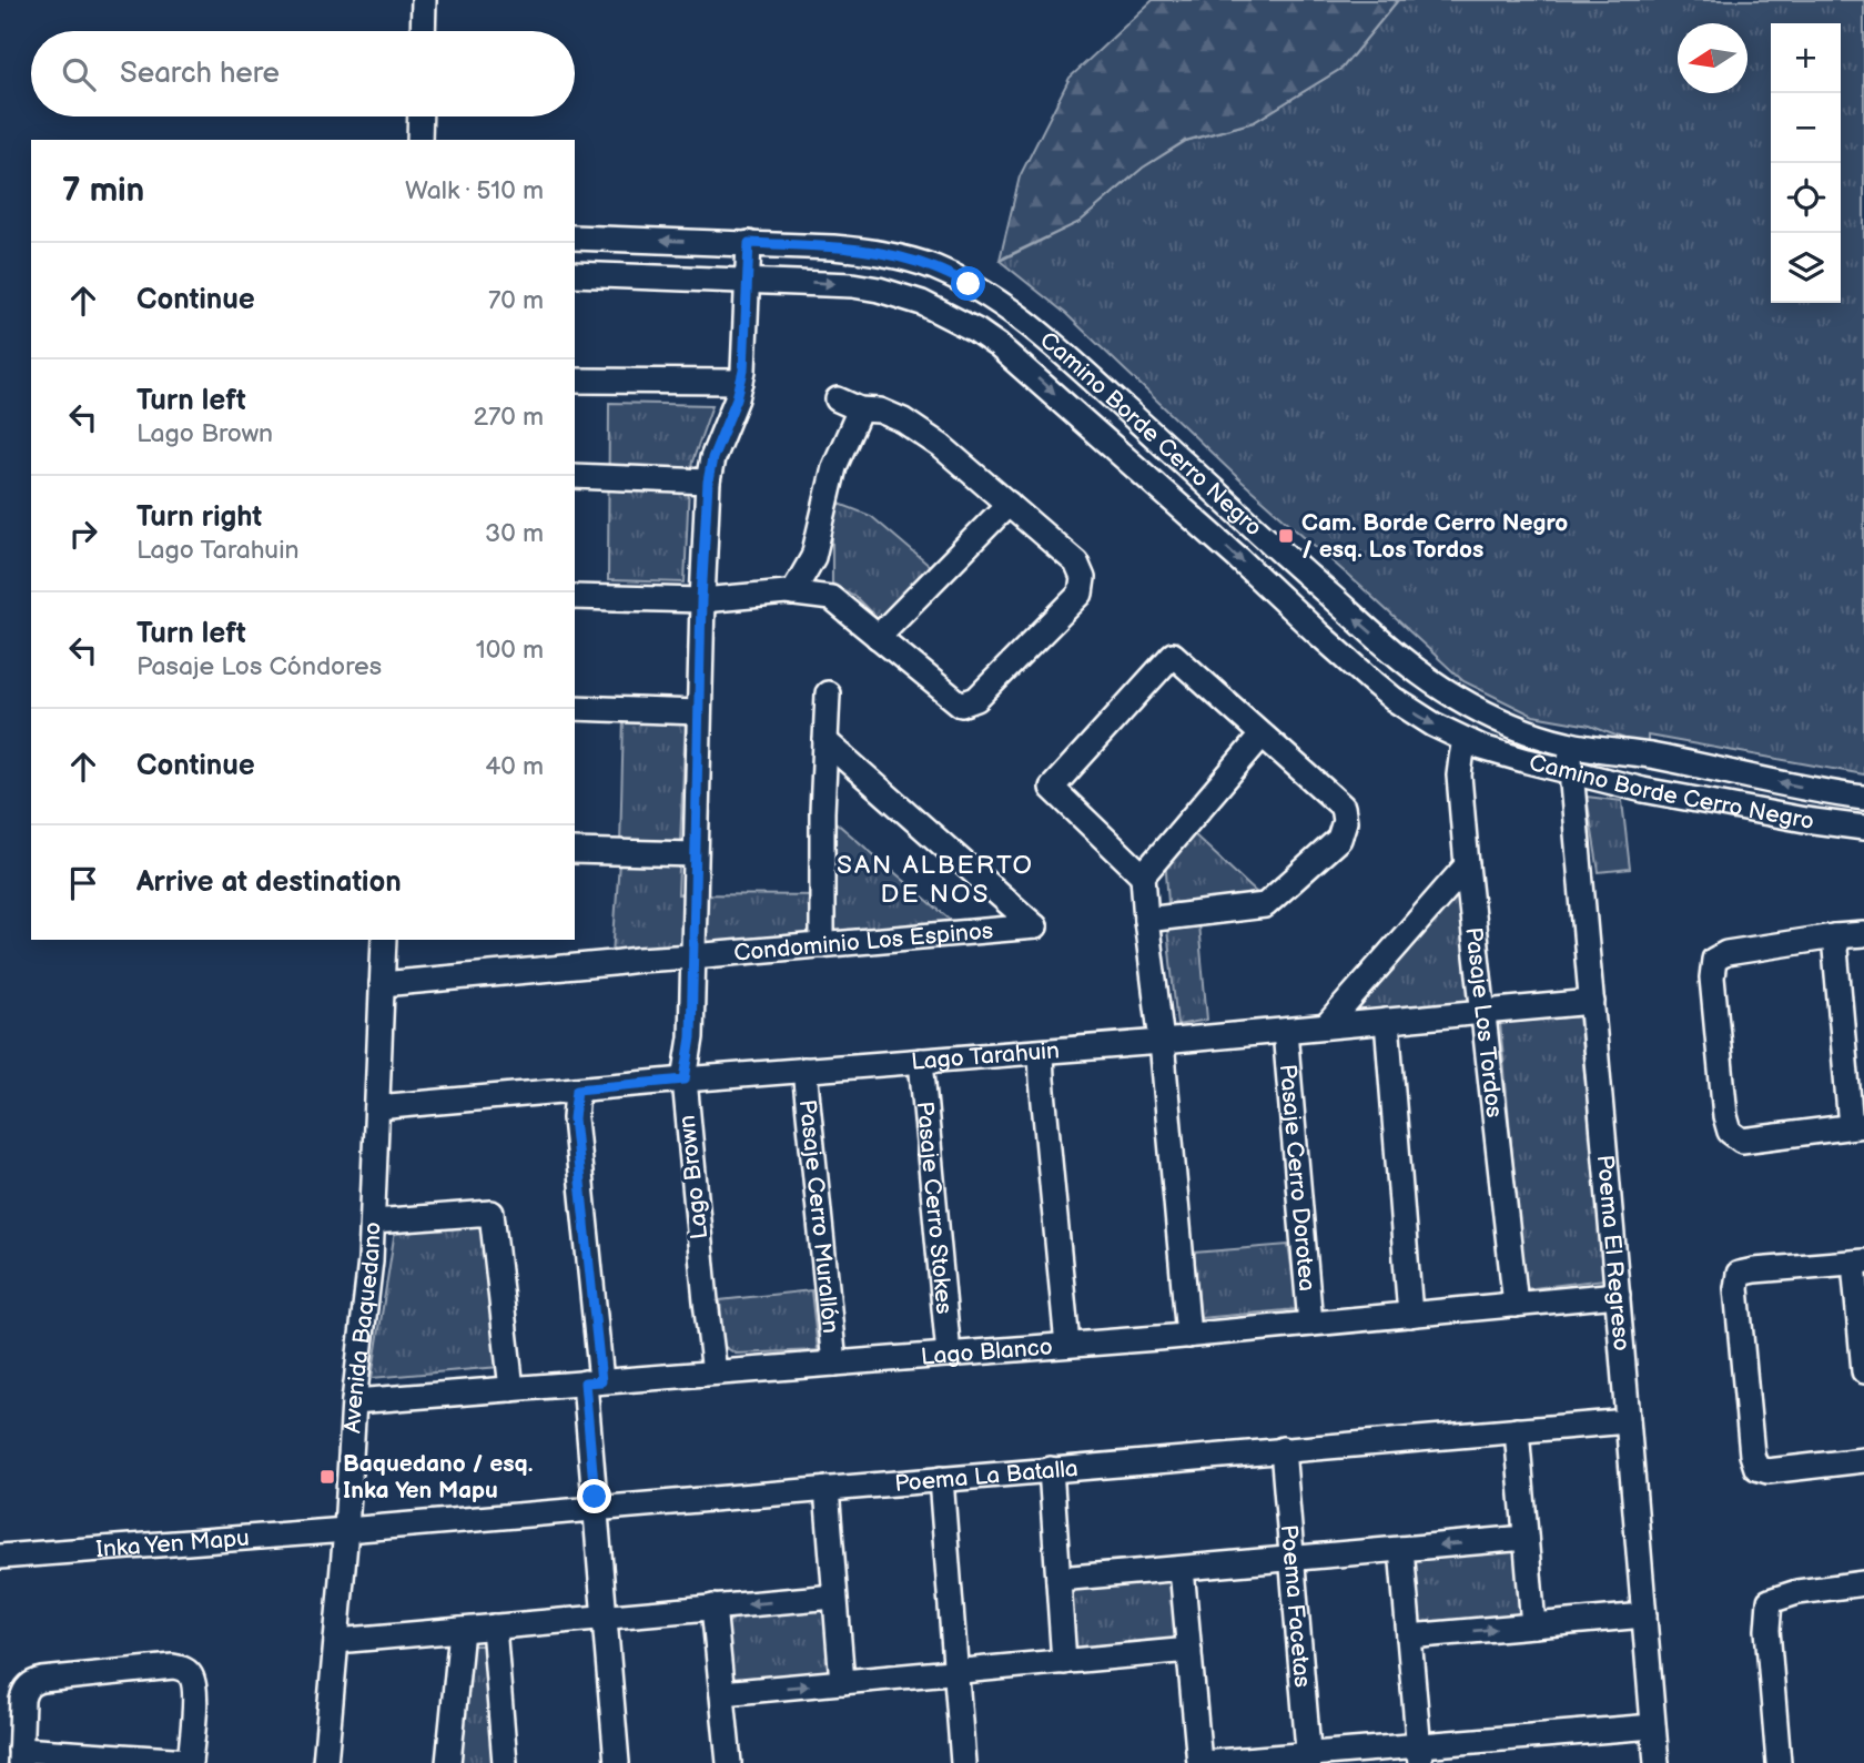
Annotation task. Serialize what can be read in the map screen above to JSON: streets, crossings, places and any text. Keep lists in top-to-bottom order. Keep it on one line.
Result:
{"streets":{"street":["Camino Borde Cerro Negro","Condominio Los Espinos","Pasaje Los Tordos","Lago Tarahuin","Lago Brown","Pasaje Cerro Dorotea","Pasaje Cerro Stokes","Pasaje Cerro Murallón","Poema El Regreso","Avenida Baquedano","Lago Blanco","Poema La Batalla","Inka Yen Mapu","Poema Facetas"]},"crossings":[["Camino Borde Cerro Negro","Pasaje Los Tordos"],["Camino Borde Cerro Negro","Lago Brown"],["Camino Borde Cerro Negro","Poema El Regreso"],["Condominio Los Espinos","Lago Brown"],["Condominio Los Espinos","Avenida Baquedano"],["Pasaje Los Tordos","Lago Tarahuin"],["Pasaje Los Tordos","Lago Blanco"],["Lago Tarahuin","Lago Brown"],["Lago Tarahuin","Pasaje Cerro Dorotea"],["Lago Tarahuin","Pasaje Cerro Stokes"],["Lago Tarahuin","Pasaje Cerro Murallón"],["Lago Tarahuin","Poema El Regreso"],["Lago Tarahuin","Avenida Baquedano"],["Lago Brown","Lago Blanco"],["Pasaje Cerro Dorotea","Lago Blanco"],["Pasaje Cerro Stokes","Lago Blanco"],["Pasaje Cerro Murallón","Lago Blanco"],["Poema El Regreso","Lago Blanco"],["Poema El Regreso","Poema La Batalla"],["Avenida Baquedano","Lago Blanco"],["Avenida Baquedano","Poema La Batalla"],["Avenida Baquedano","Inka Yen Mapu"],["Poema La Batalla","Inka Yen Mapu"],["Poema La Batalla","Poema Facetas"]],"districts":["SAN ALBERTO DE NOS"],"places":{"transit":["Cam. Borde Cerro Negro / esq. Los Tordos","Baquedano / esq. Inka Yen Mapu"]},"north":"left","page":{"map_buttons":["+","−"],"search":"Search here","heading":["7 min","Walk · 510 m"],"list":[["Continue","70 m"],["Turn left","Lago Brown","270 m"],["Turn right","Lago Tarahuin","30 m"],["Turn left","Pasaje Los Cóndores","100 m"],["Continue","40 m"],"Arrive at destination"]}}
